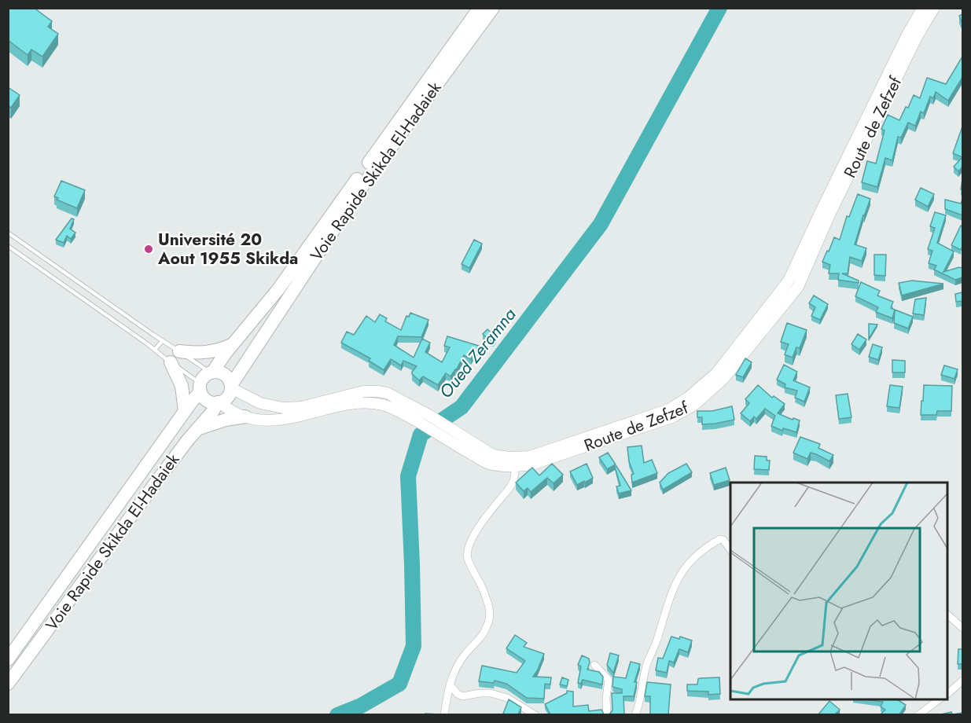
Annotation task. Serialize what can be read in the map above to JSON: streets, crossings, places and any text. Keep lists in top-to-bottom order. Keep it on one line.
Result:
{"streets":{"highway":["Voie Rapide Skikda El-Hadaiek"],"main road":["Route de Zefzef"]},"crossings":[["Route de Zefzef","Voie Rapide Skikda El-Hadaiek"]],"water":["Oued Zeramna"],"places":["Université 20 Aout 1955 Skikda"]}
